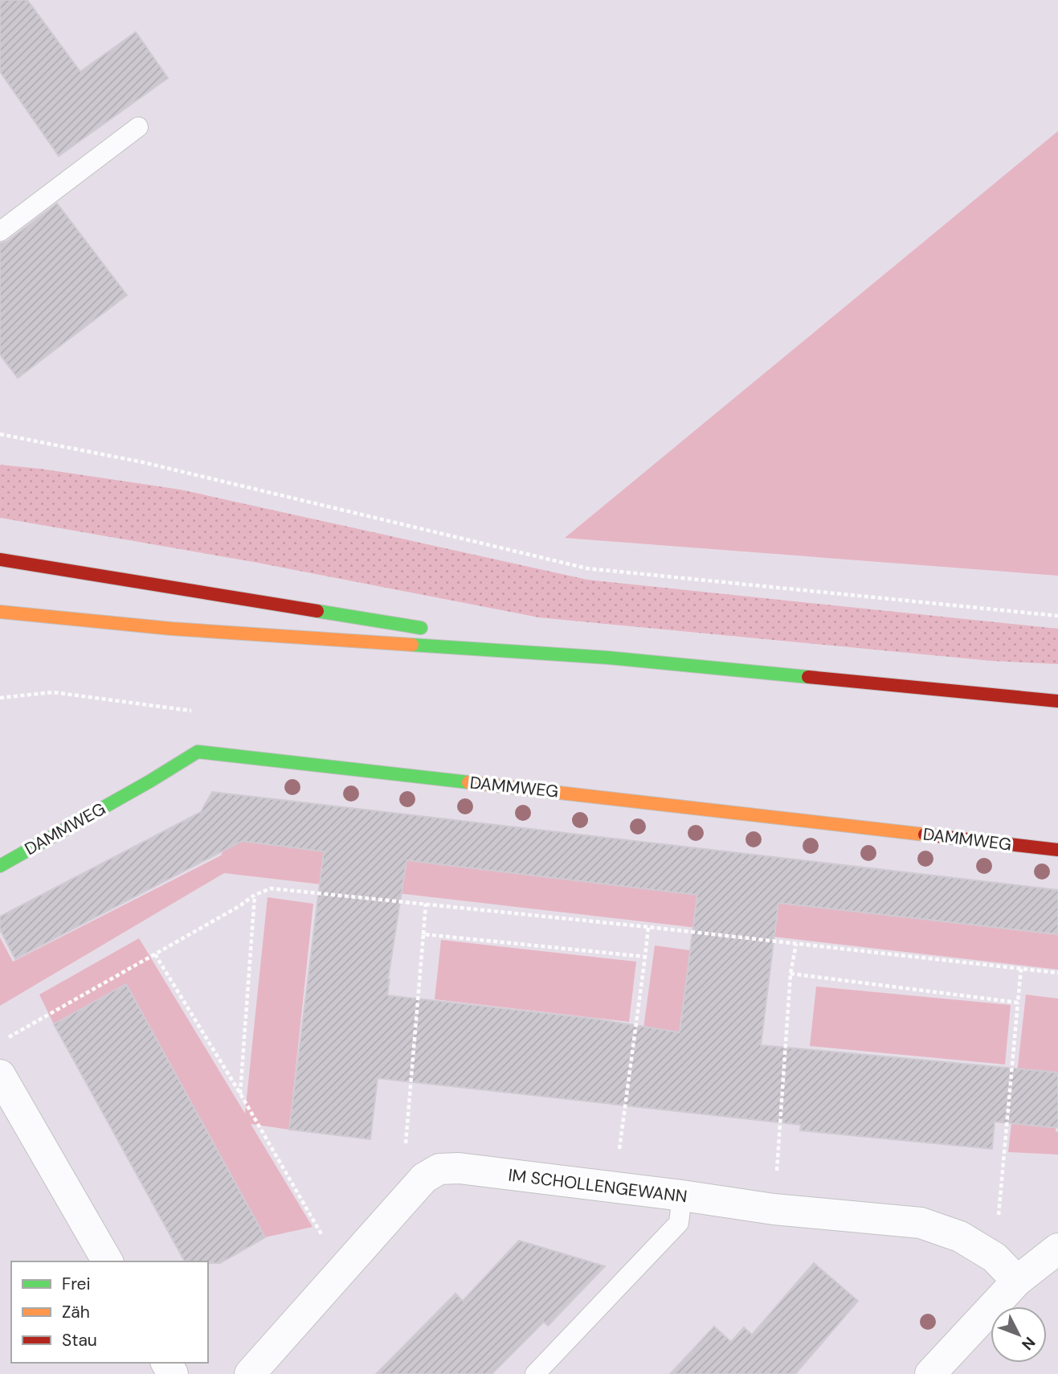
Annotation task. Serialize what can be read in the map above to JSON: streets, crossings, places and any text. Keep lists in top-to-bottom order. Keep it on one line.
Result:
{"streets":{"main road":["DAMMWEG"],"street":["IM SCHOLLENGEWANN"]},"legend":["Frei","Zäh","Stau"],"north":"bottom right"}
